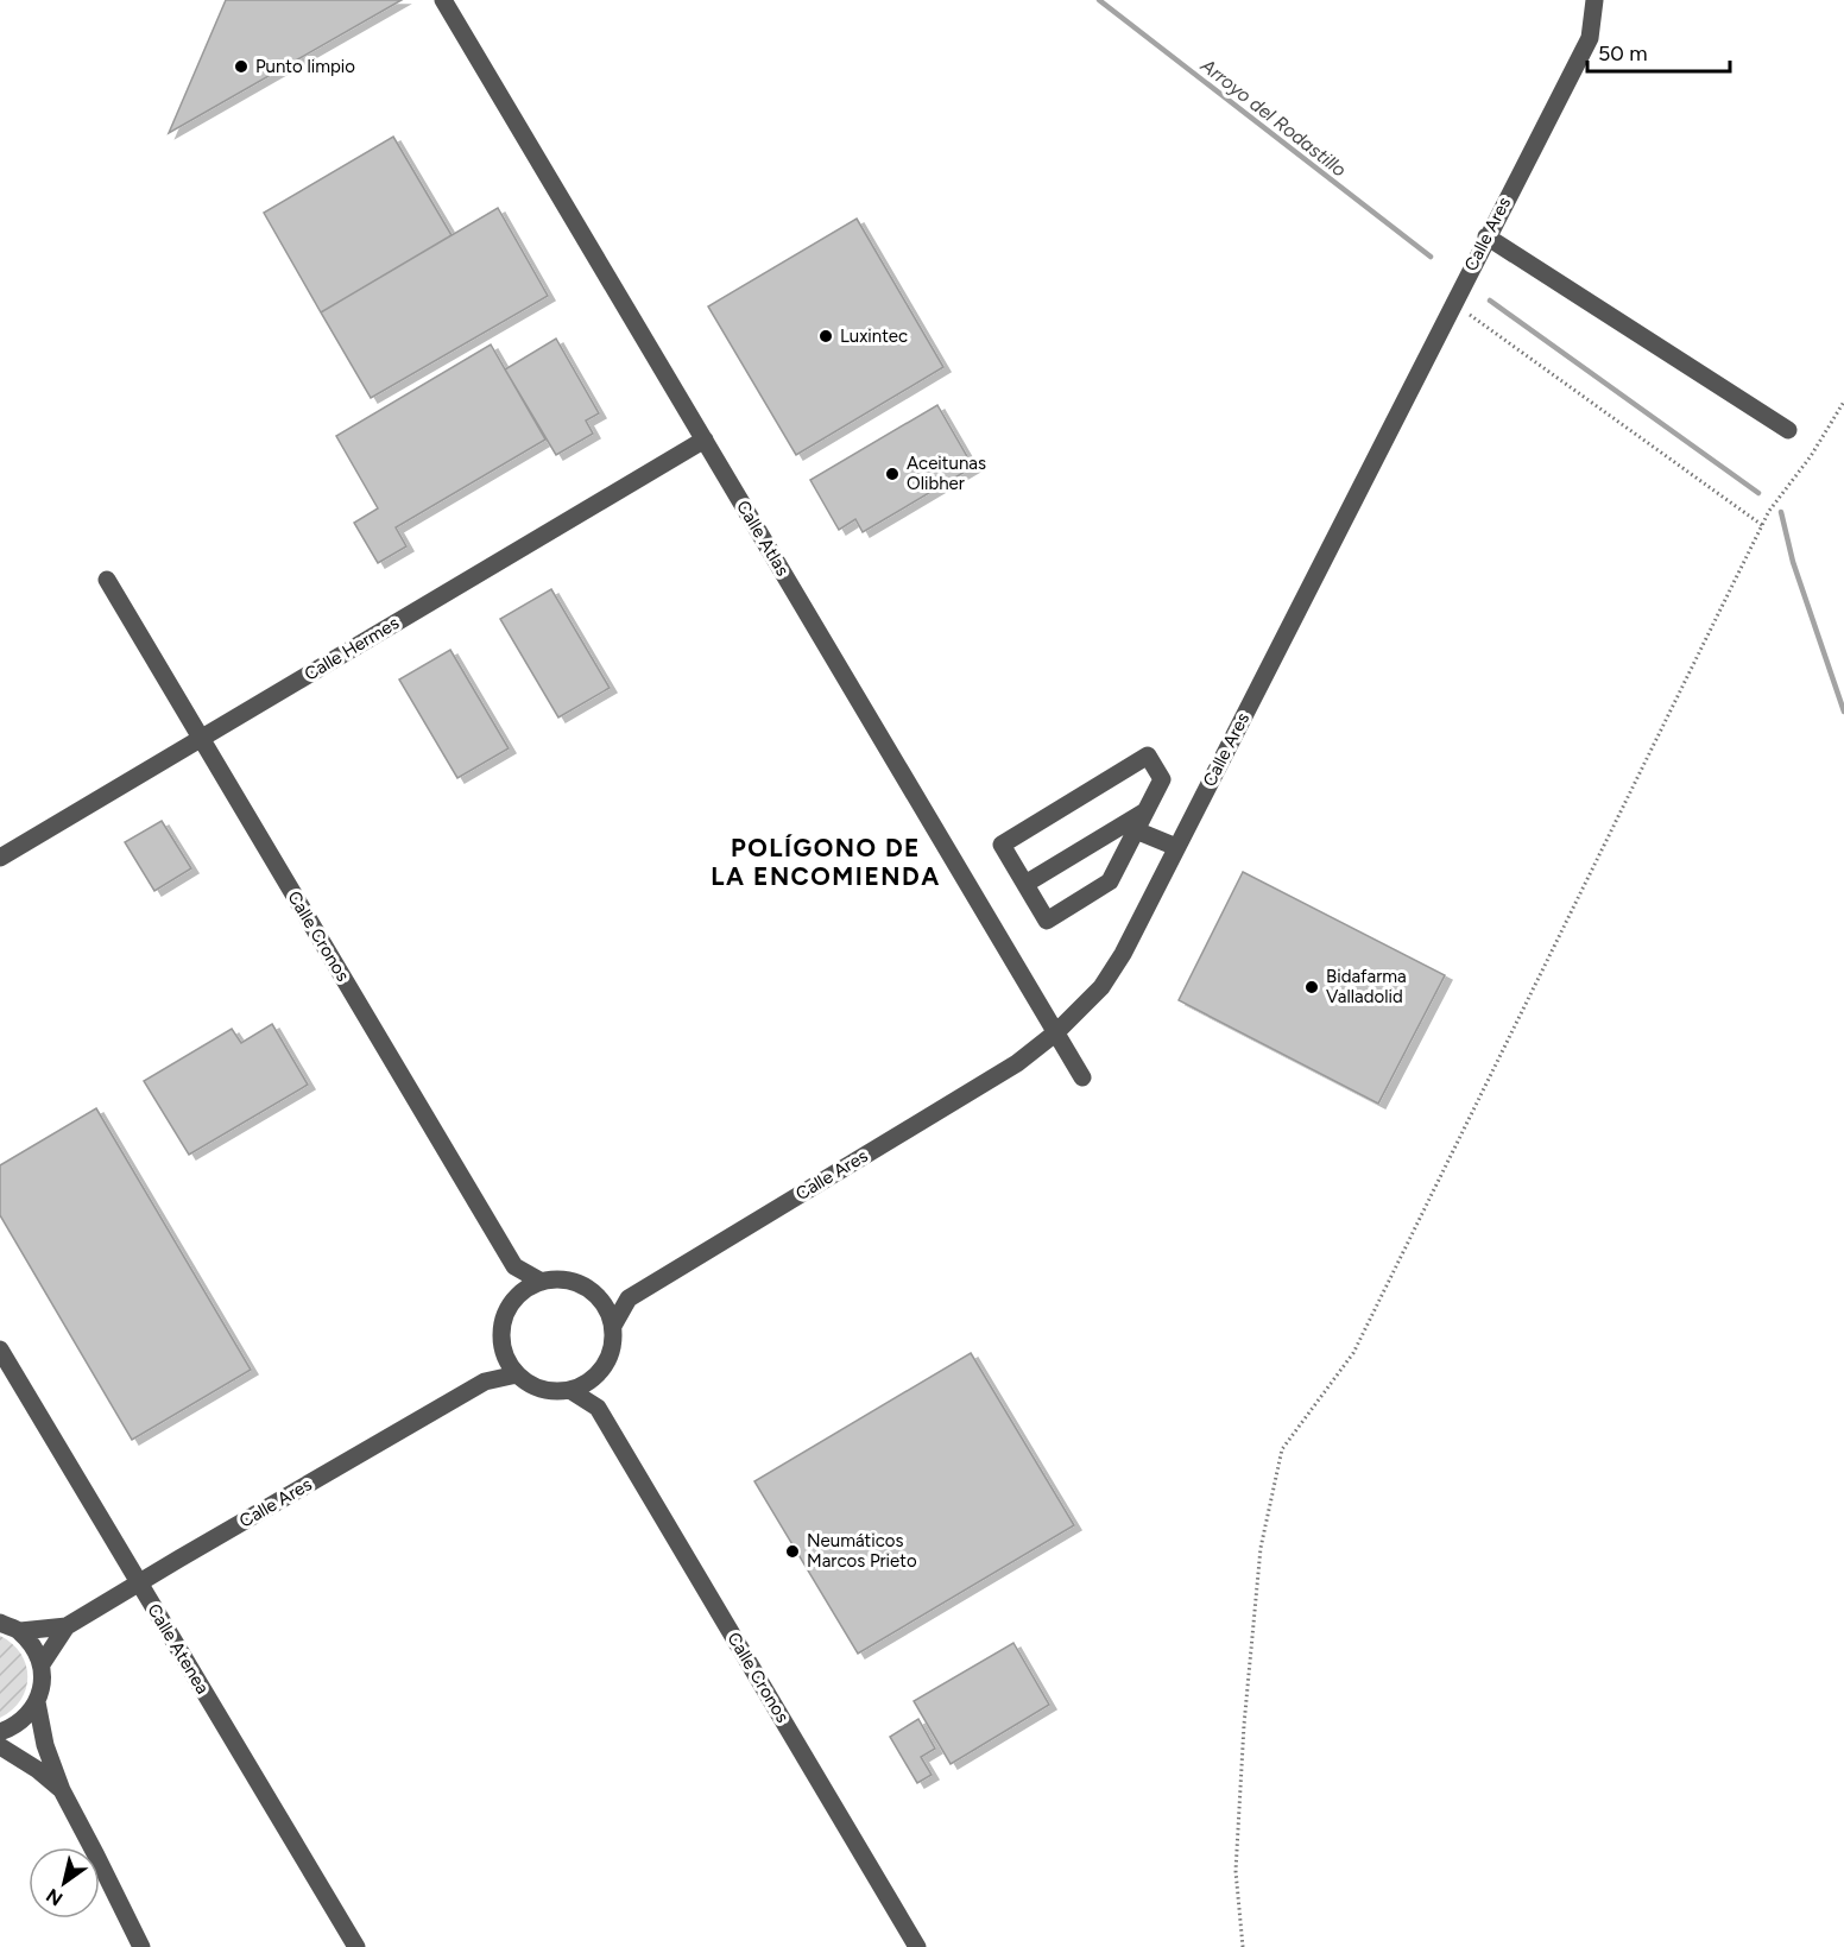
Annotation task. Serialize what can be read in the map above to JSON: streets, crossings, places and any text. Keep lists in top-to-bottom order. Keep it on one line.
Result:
{"streets":{"street":["Calle Ares","Calle Atlas","Calle Hermes","Calle Cronos","Calle Atenea"]},"crossings":[["Calle Ares","Calle Atlas"],["Calle Ares","Calle Cronos"],["Calle Ares","Calle Atenea"],["Calle Atlas","Calle Hermes"],["Calle Hermes","Calle Cronos"]],"districts":["POLÍGONO DE LA ENCOMIENDA"],"water":["Arroyo del Rodastillo"],"places":["Punto limpio","Luxintec","Aceitunas Olibher","Bidafarma Valladolid","Neumáticos Marcos Prieto"],"scale_bar":"50 m","north":"bottom left"}
